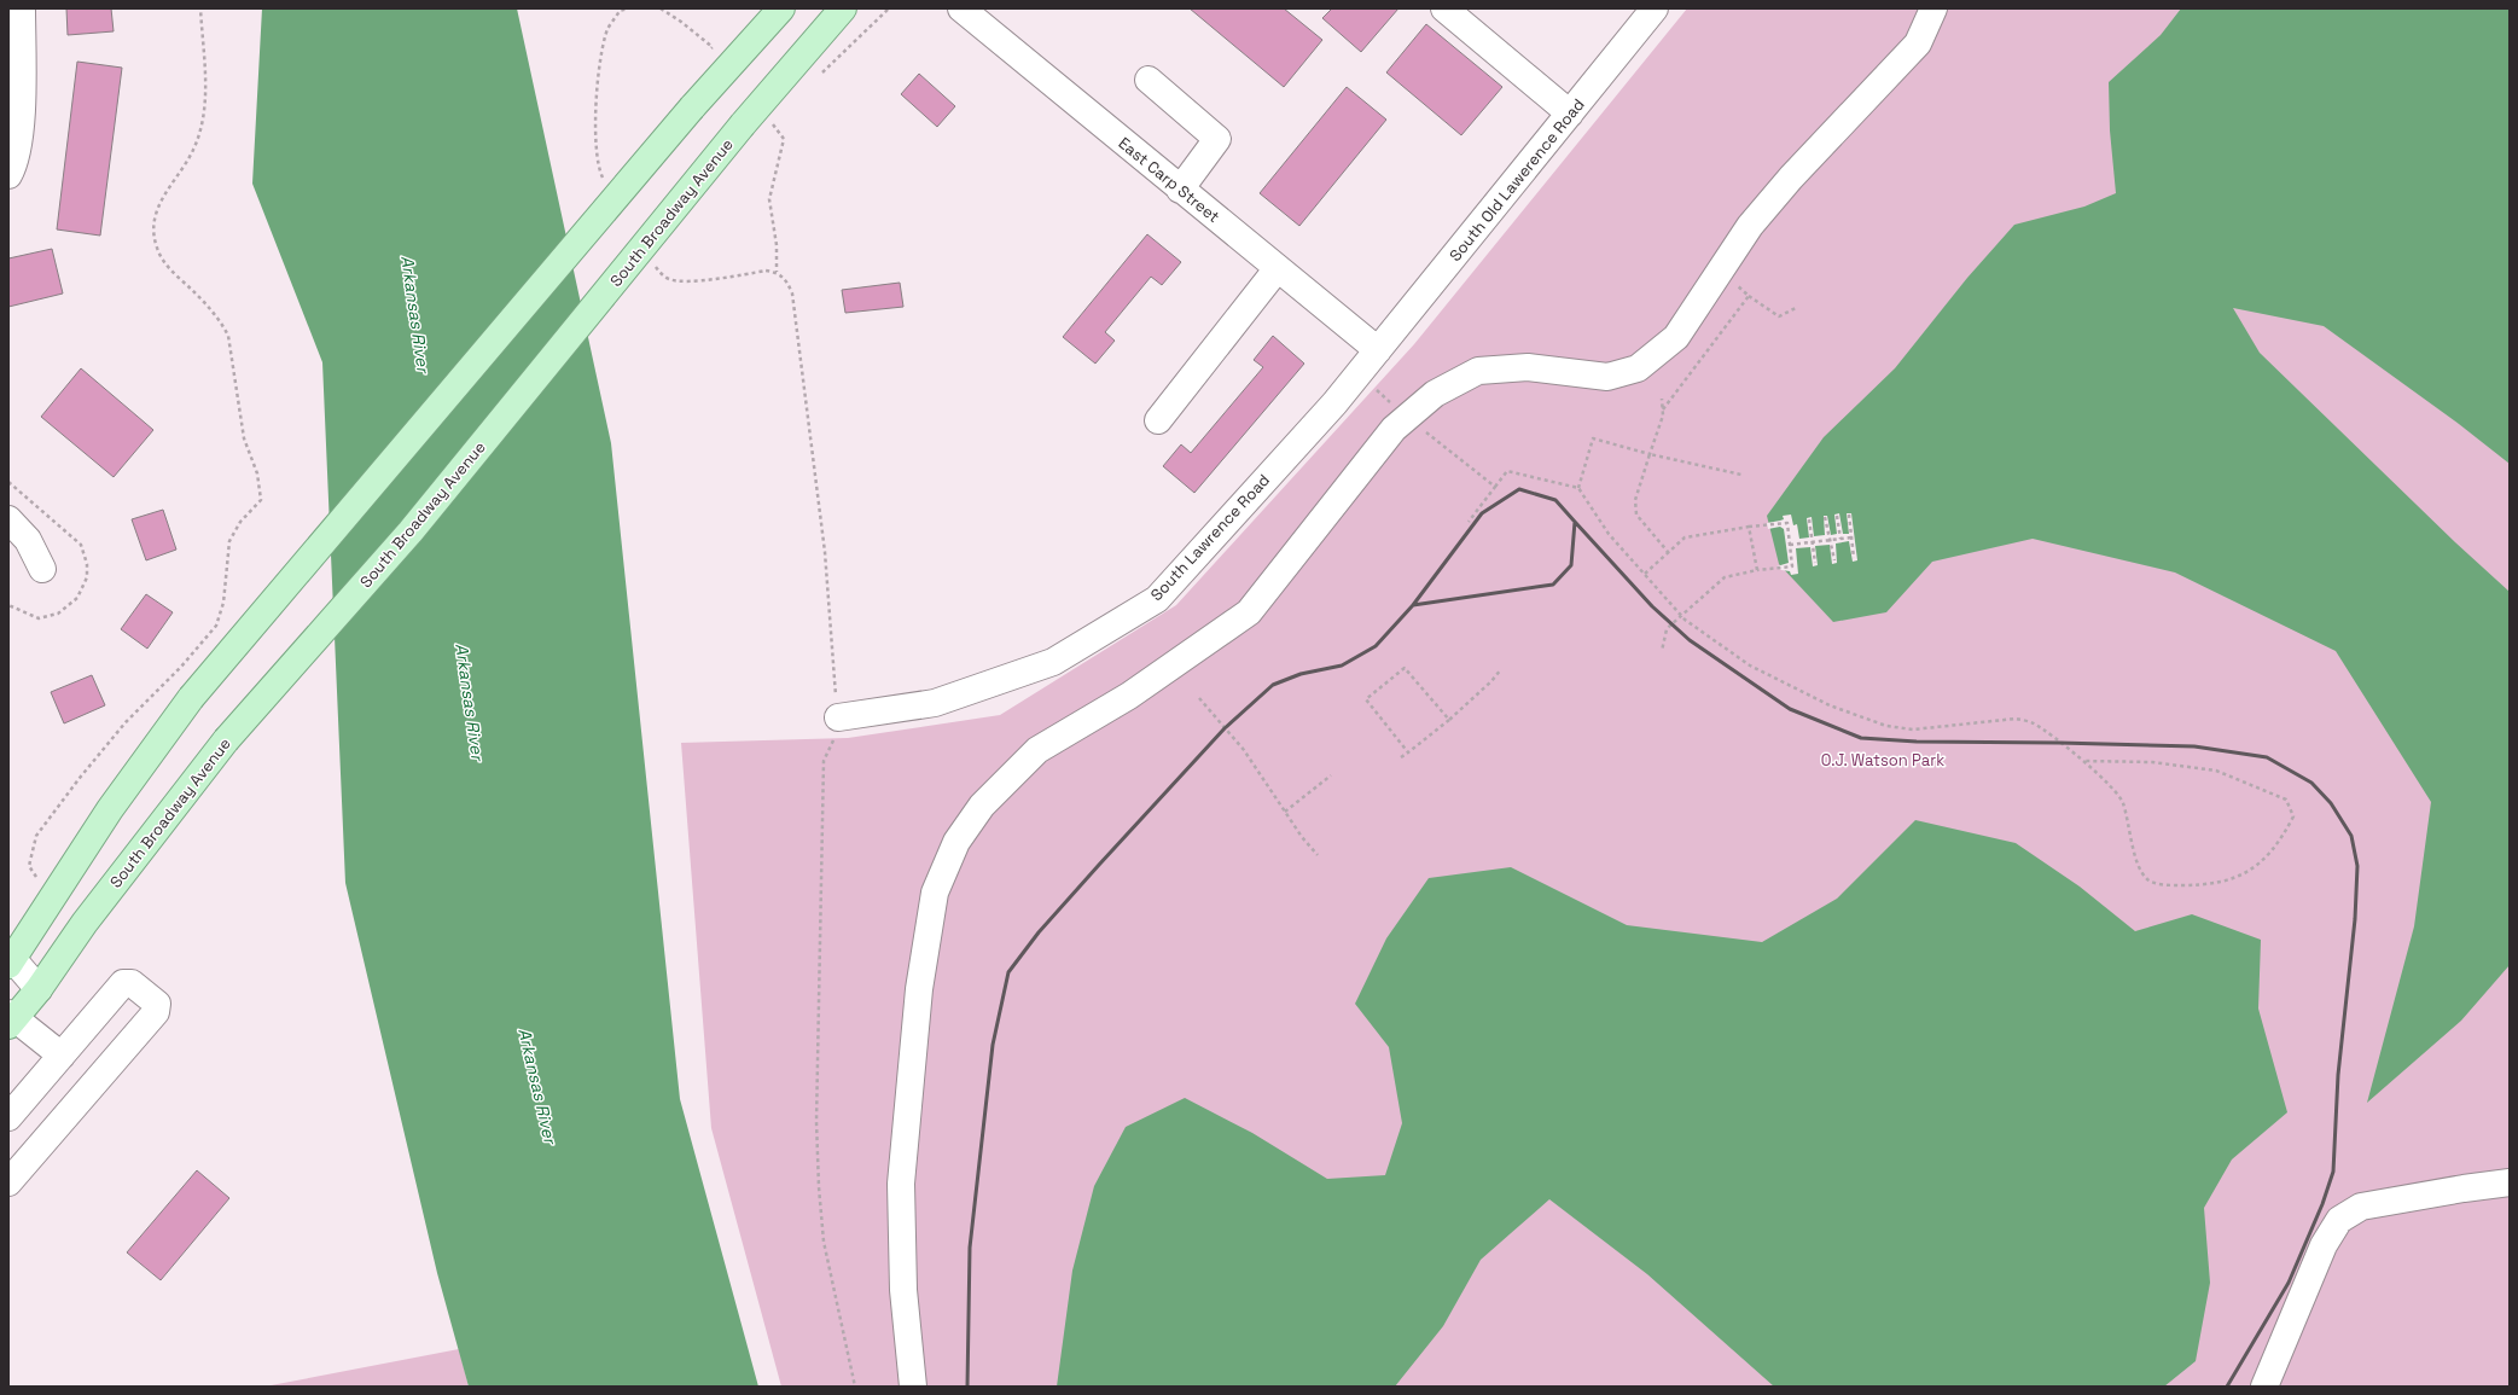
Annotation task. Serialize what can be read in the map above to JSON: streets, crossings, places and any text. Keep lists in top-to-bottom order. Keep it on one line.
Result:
{"streets":{"main road":["South Broadway Avenue"],"street":["East Carp Street","South Old Lawerence Road","South Lawrence Road"]},"crossings":[["East Carp Street","South Old Lawerence Road"],["East Carp Street","South Lawrence Road"],["South Old Lawerence Road","South Lawrence Road"]],"water":["Arkansas River"],"parks":["O.J. Watson Park"]}
